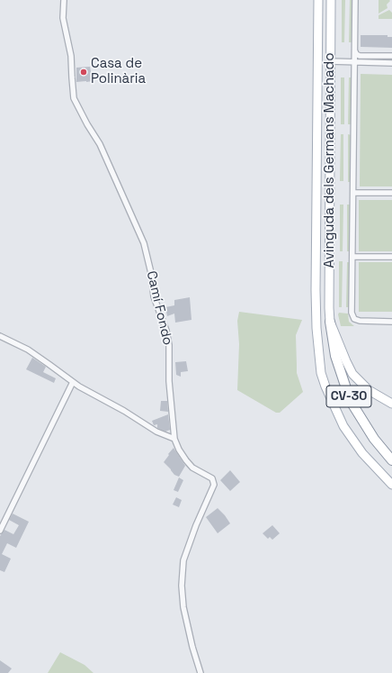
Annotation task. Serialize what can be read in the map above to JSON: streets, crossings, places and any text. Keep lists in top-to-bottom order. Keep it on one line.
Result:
{"streets":{"highway":["CV-30"],"main road":["Avinguda dels Germans Machado"],"street":["Camí Fondo"]},"crossings":[["Avinguda dels Germans Machado","CV-30"]],"places":["Casa de Polinària"]}
